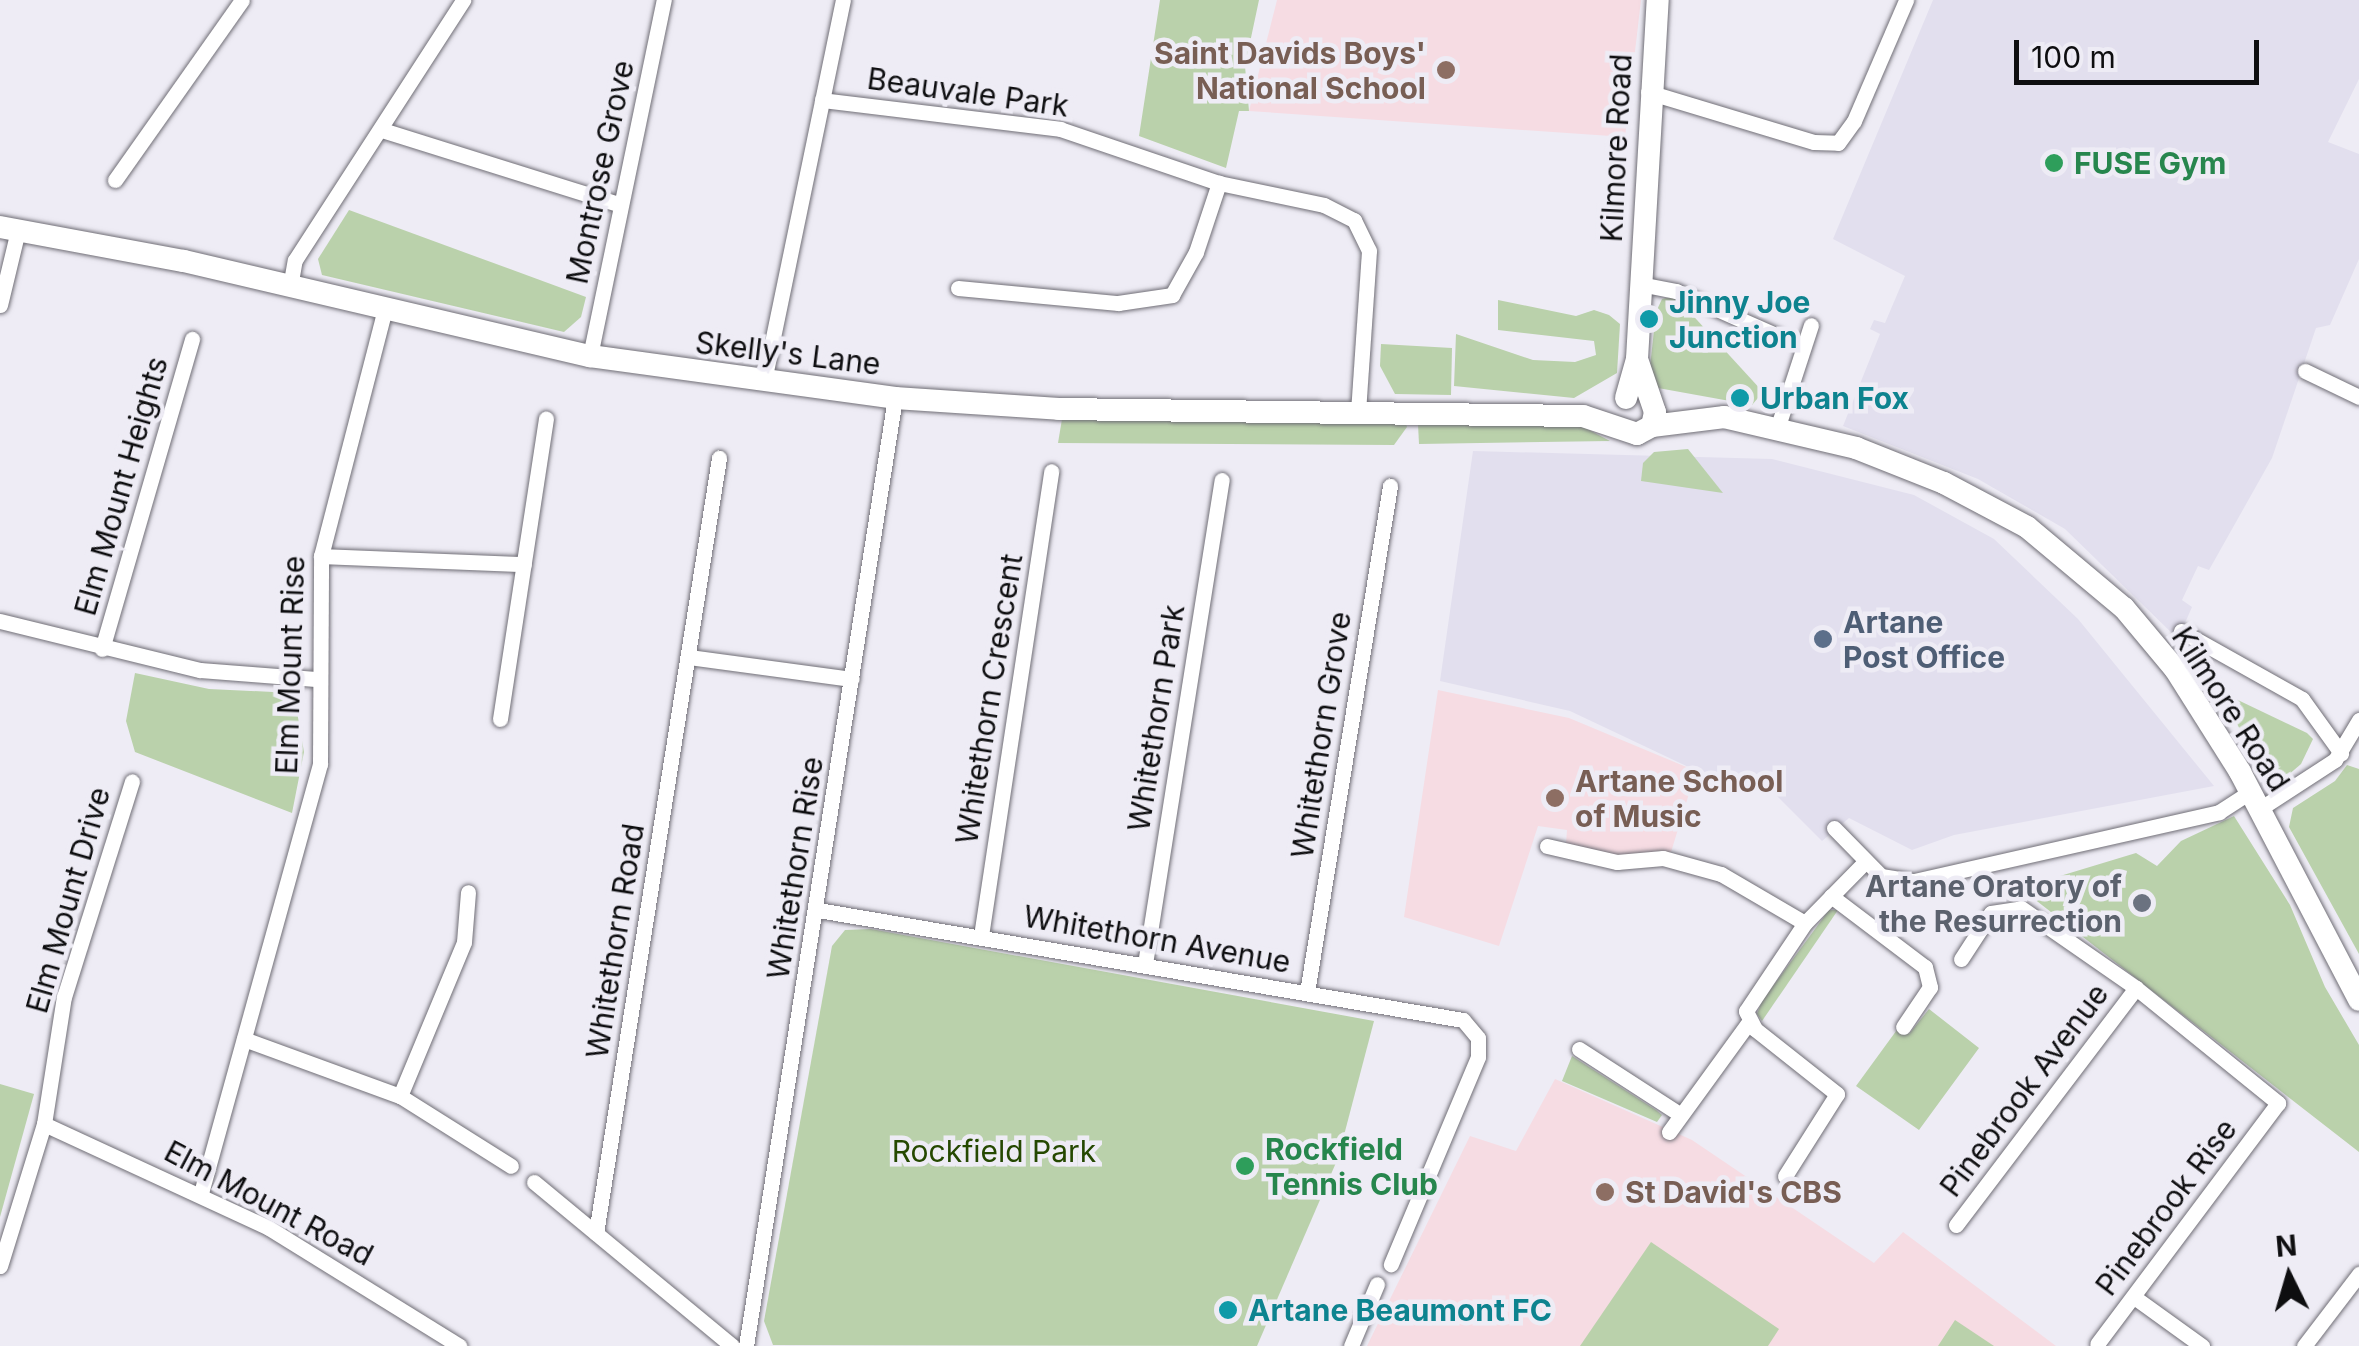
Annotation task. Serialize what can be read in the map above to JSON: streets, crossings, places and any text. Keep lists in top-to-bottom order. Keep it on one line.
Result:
{"streets":{"street":["Beauvale Park","Kilmore Road","Montrose Grove","Skelly's Lane","Elm Mount Heights","Elm Mount Rise","Whitethorn Crescent","Whitethorn Park","Whitethorn Grove","Whitethorn Rise","Elm Mount Drive","Whitethorn Avenue","Whitethorn Road","Pinebrook Avenue","Elm Mount Road","Pinebrook Rise"]},"crossings":[["Beauvale Park","Skelly's Lane"],["Kilmore Road","Skelly's Lane"],["Montrose Grove","Skelly's Lane"],["Skelly's Lane","Elm Mount Rise"],["Skelly's Lane","Whitethorn Rise"],["Elm Mount Rise","Elm Mount Road"],["Whitethorn Crescent","Whitethorn Avenue"],["Whitethorn Park","Whitethorn Avenue"],["Whitethorn Grove","Whitethorn Avenue"],["Whitethorn Rise","Whitethorn Avenue"],["Elm Mount Drive","Elm Mount Road"],["Pinebrook Avenue","Pinebrook Rise"]],"parks":["Rockfield Park"],"places":["Saint Davids Boys' National School","FUSE Gym","Jinny Joe Junction","Urban Fox","Artane Post Office","Artane School of Music","Artane Oratory of the Resurrection","Rockfield Tennis Club","St David's CBS","Artane Beaumont FC"],"scale_bar":"100 m","north":"top"}
